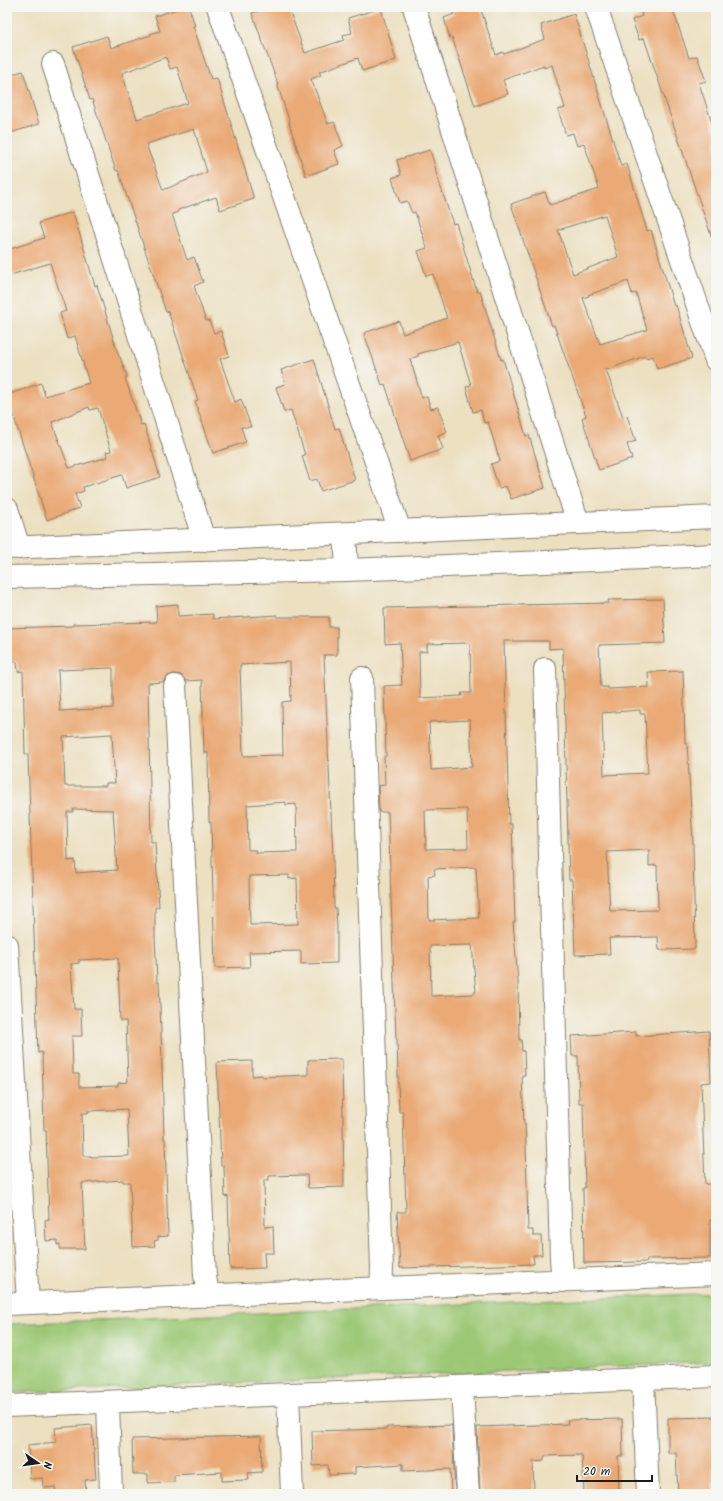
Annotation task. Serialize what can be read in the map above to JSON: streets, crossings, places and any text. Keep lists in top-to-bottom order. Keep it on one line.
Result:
{"scale_bar":"20 m","north":"right"}
